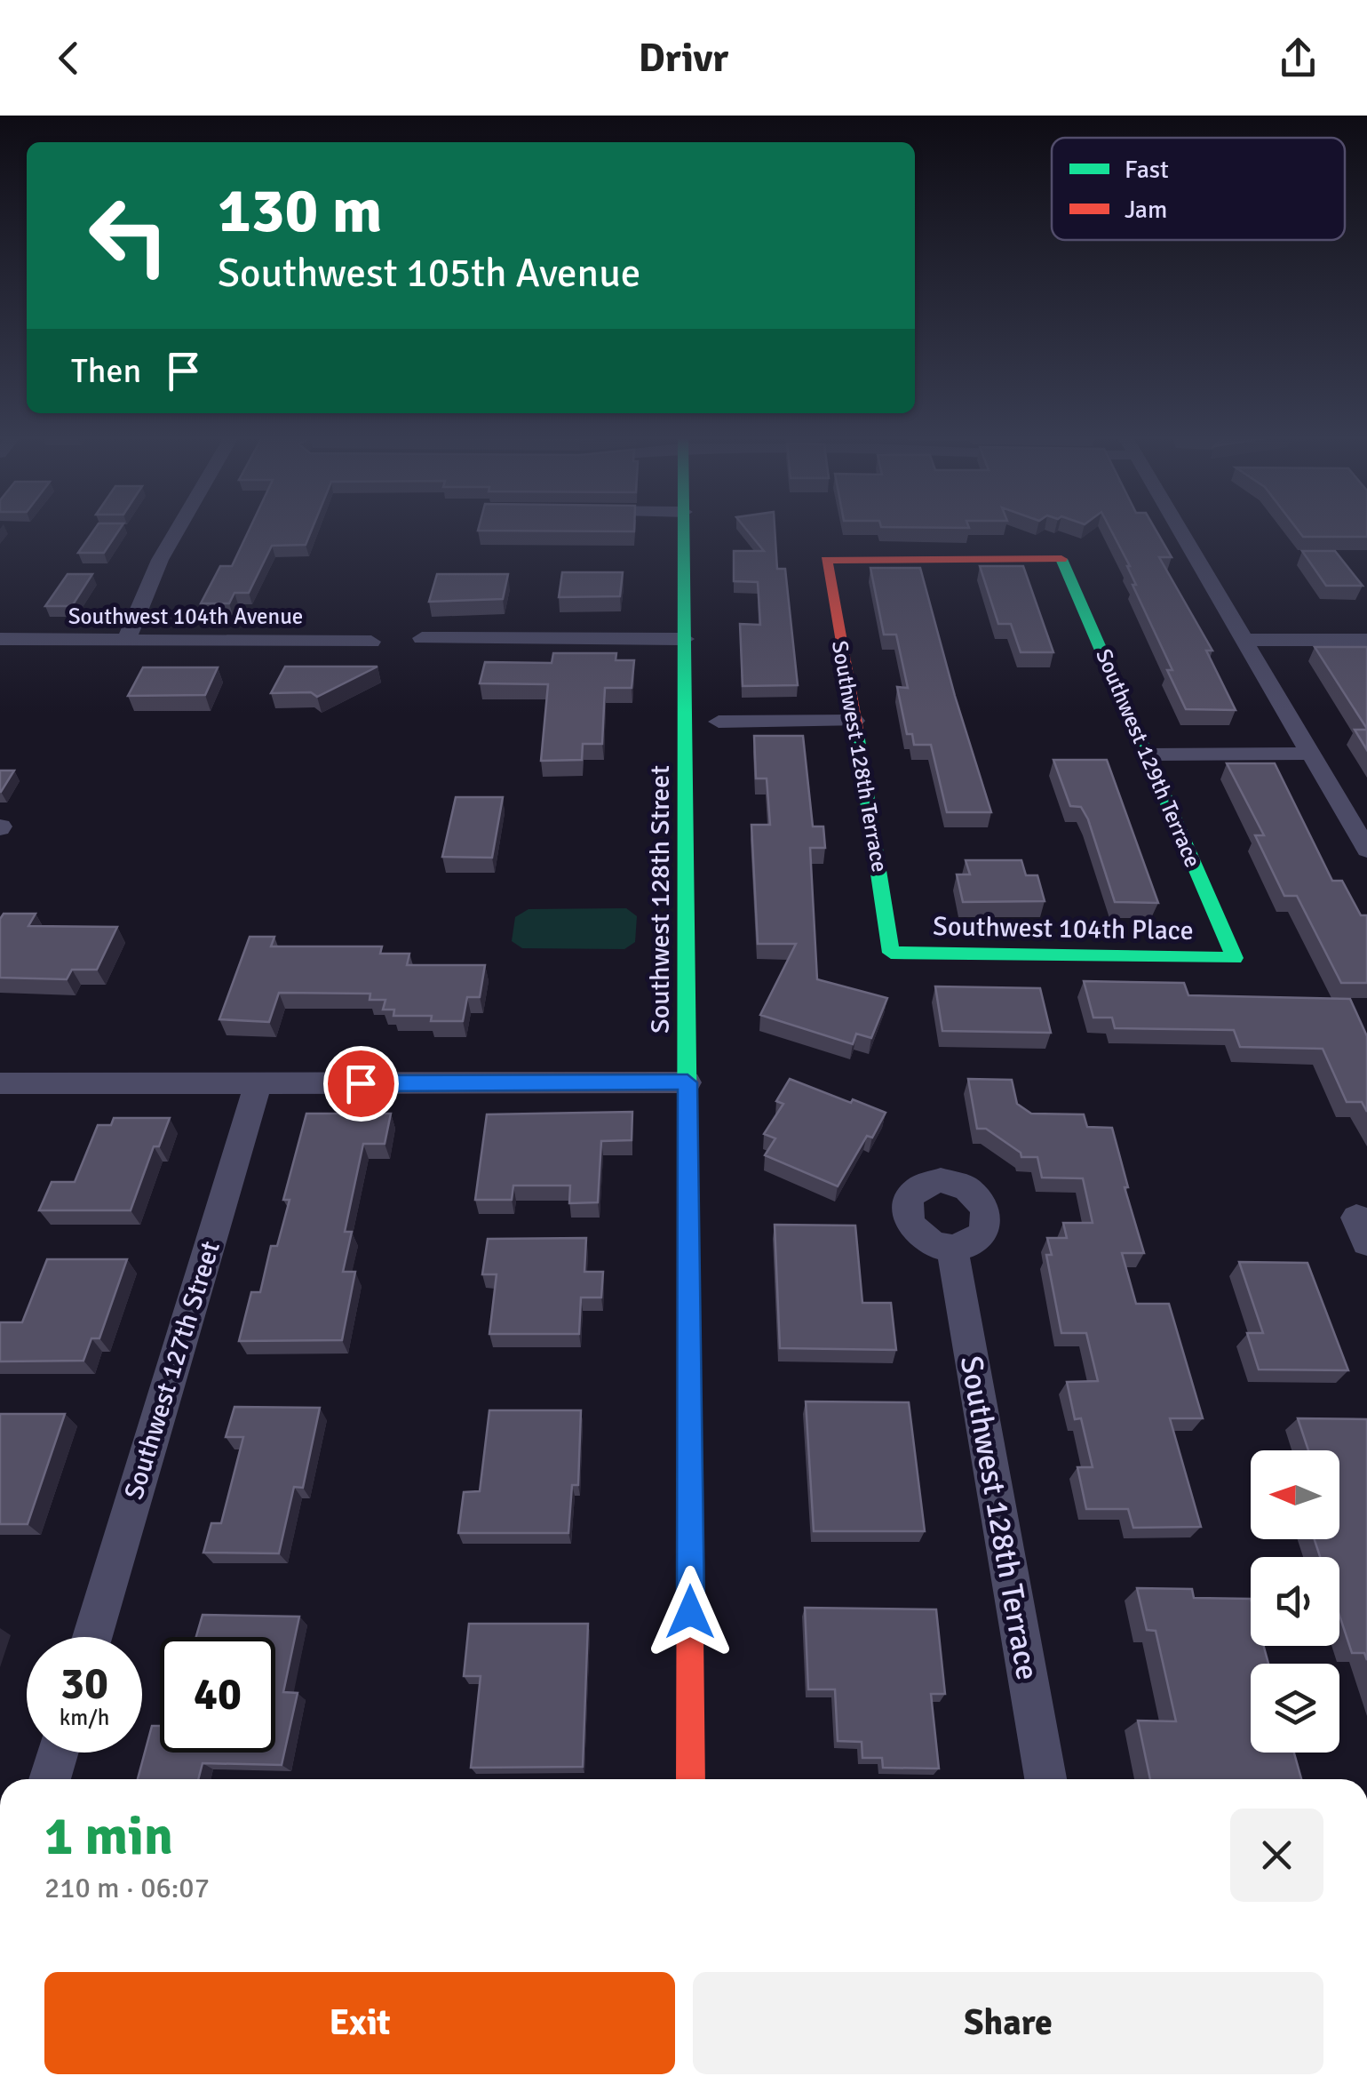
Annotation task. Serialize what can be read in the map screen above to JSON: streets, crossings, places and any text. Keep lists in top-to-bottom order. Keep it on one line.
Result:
{"streets":{"street":["Southwest 104th Avenue","Southwest 128th Terrace","Southwest 129th Terrace","Southwest 128th Street","Southwest 104th Place","Southwest 127th Street"]},"crossings":[["Southwest 128th Terrace","Southwest 129th Terrace"],["Southwest 128th Terrace","Southwest 104th Place"],["Southwest 129th Terrace","Southwest 104th Place"]],"legend":["Fast","Jam"],"north":"left","page":{"header":"Drivr","turn":["130 m","Southwest 105th Avenue"],"then":"Then","speed":"30 km/h","limit":"40","heading":["1 min","210 m · 06:07"],"buttons":["Exit","Share"]}}
